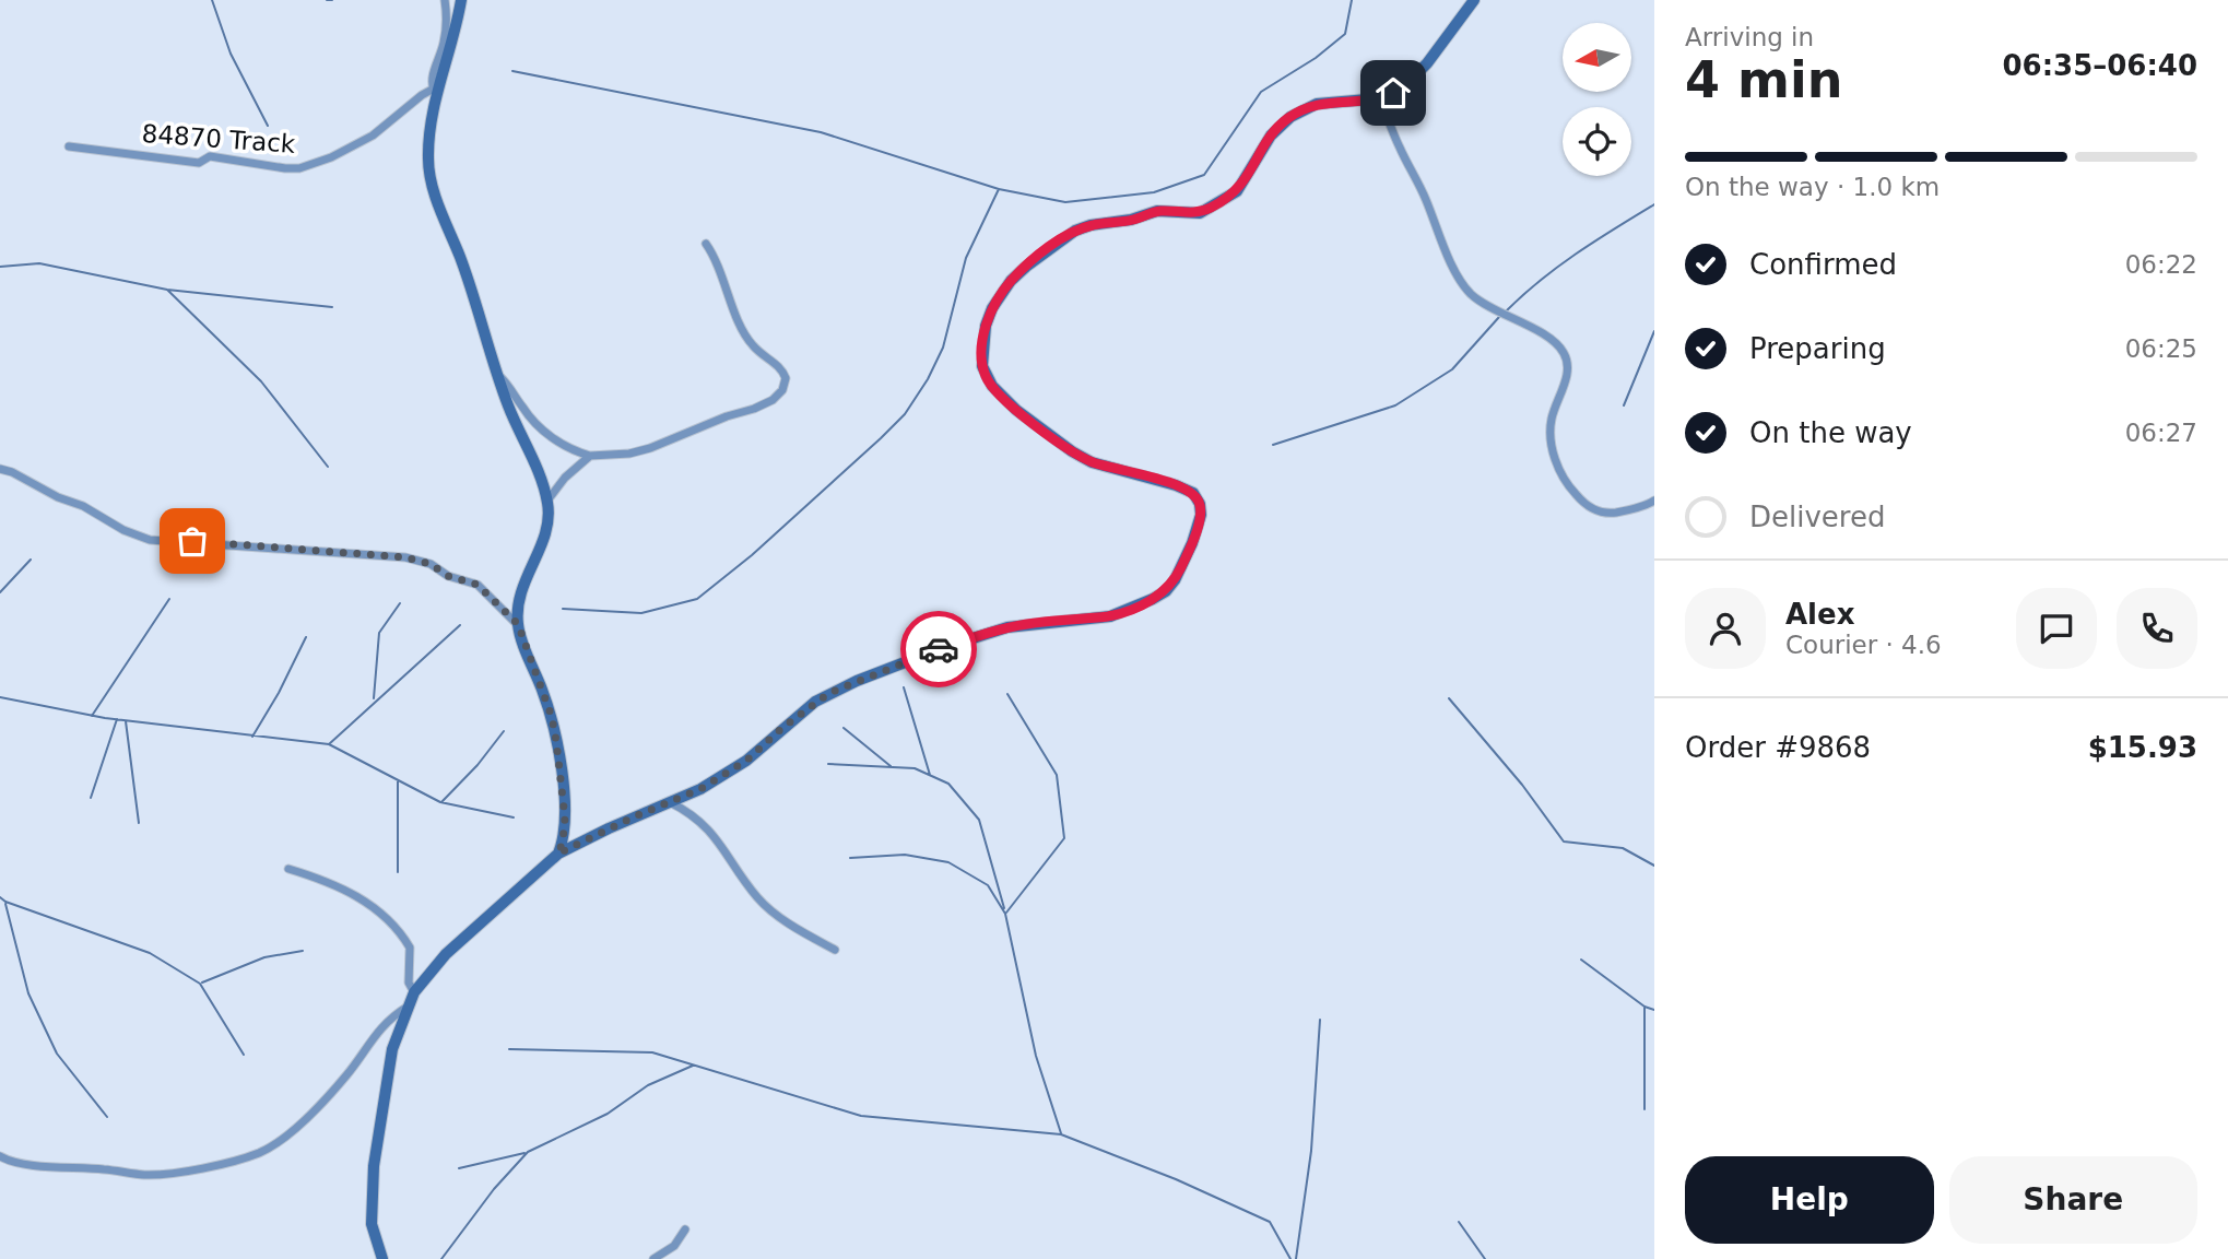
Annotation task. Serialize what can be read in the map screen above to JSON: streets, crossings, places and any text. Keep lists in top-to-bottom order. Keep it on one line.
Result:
{"streets":{"street":["84870 Track"]},"north":"left","page":{"heading":["4 min","Arriving in","06:35–06:40"],"panel":["Alex","Courier · 4.6","Order #9868","$15.93"],"bar":"On the way · 1.0 km","list":[["Confirmed","06:22"],["Preparing","06:25"],["On the way","06:27"],"Delivered"],"buttons":["Help","Share"]}}
